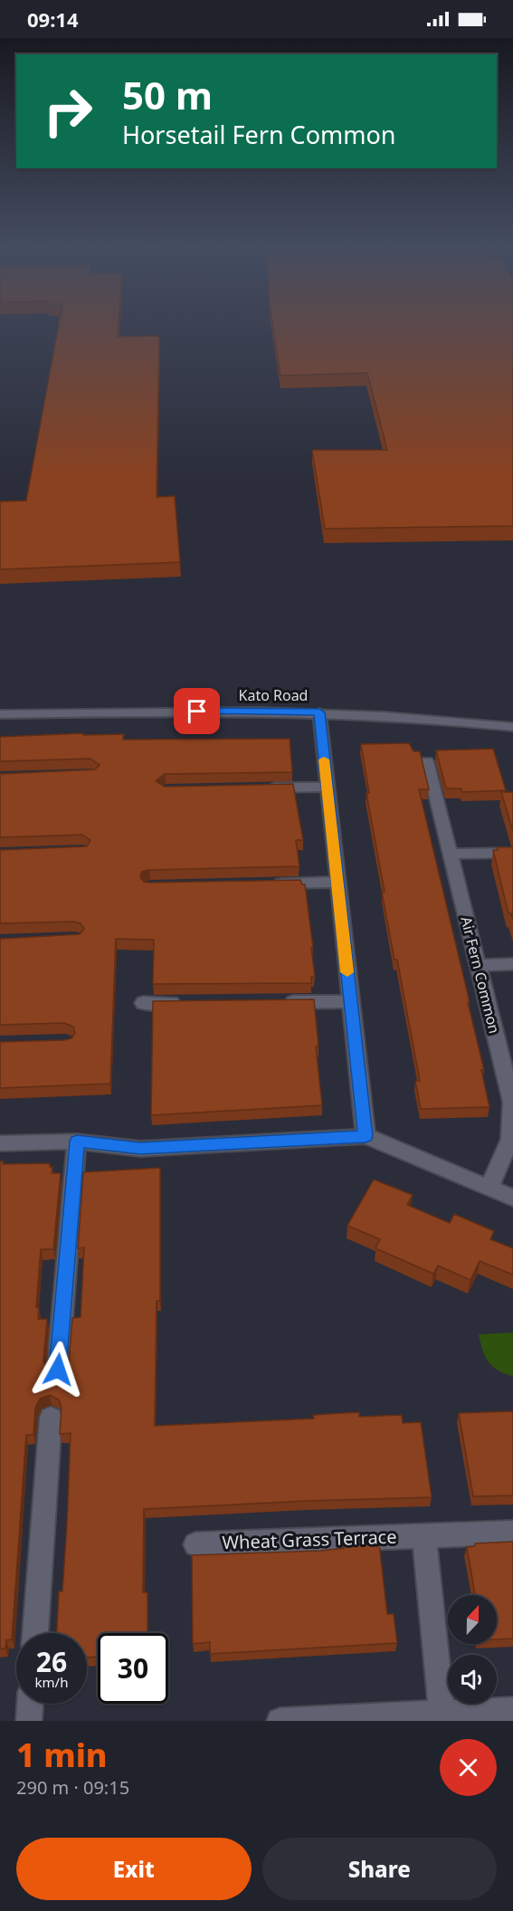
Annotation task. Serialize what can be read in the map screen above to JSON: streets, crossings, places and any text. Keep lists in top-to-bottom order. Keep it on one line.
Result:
{"streets":{"street":["Kato Road","Air Fern Common","Wheat Grass Terrace"]},"north":"top","page":{"status":"09:14","turn":["50 m","Horsetail Fern Common"],"speed":"26 km/h","limit":"30","heading":["1 min","290 m · 09:15"],"buttons":["Exit","Share"]}}
